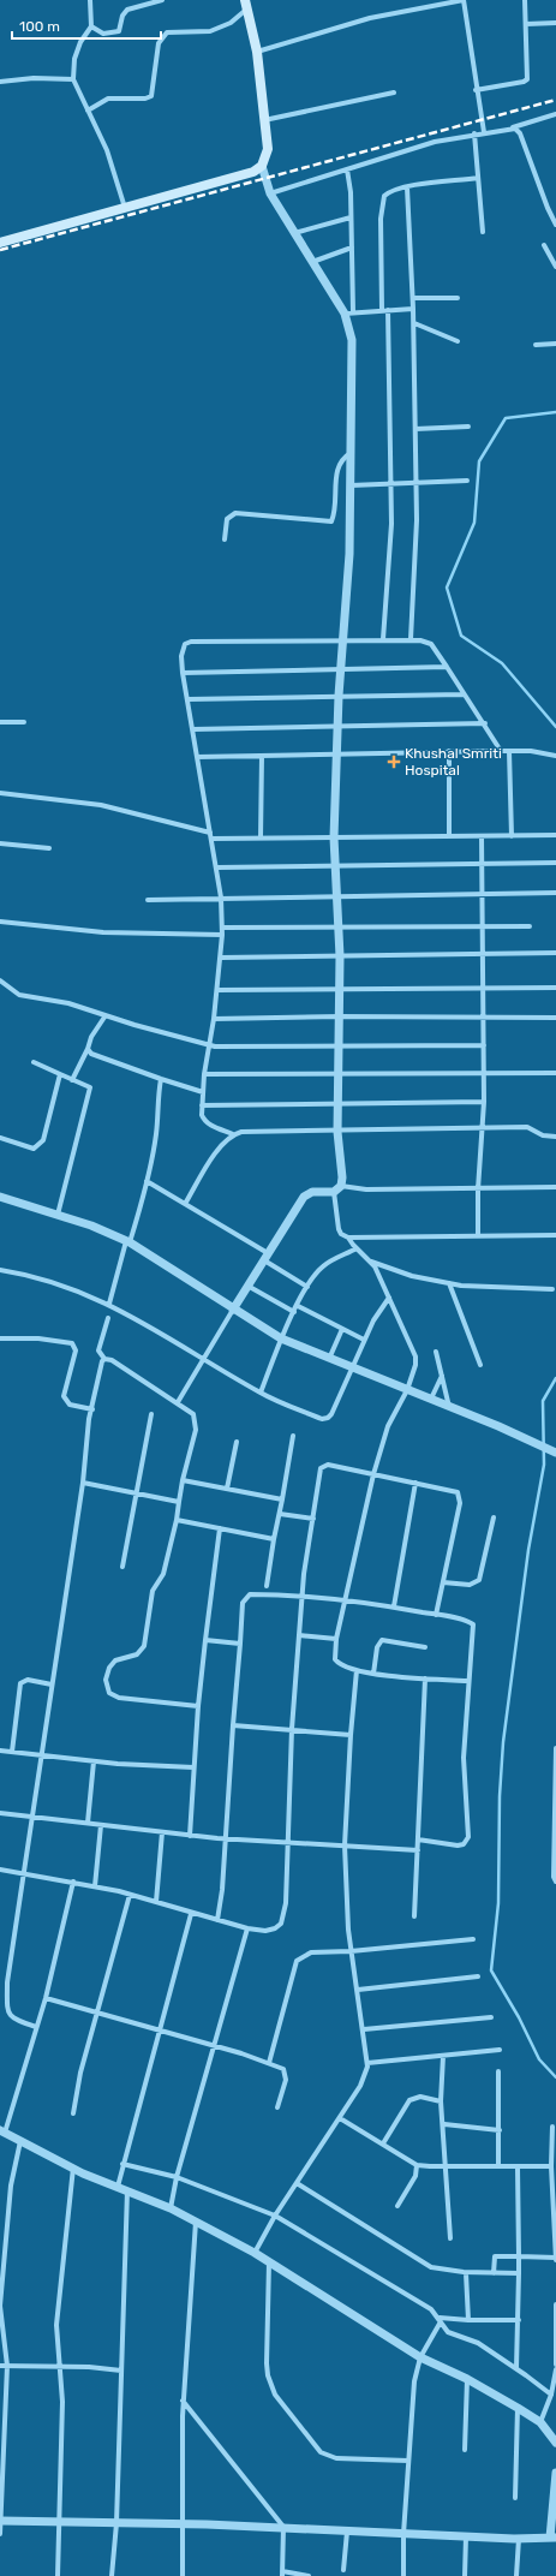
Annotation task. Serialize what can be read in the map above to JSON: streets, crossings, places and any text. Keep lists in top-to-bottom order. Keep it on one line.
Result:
{"places":{"health":["Khushal Smriti Hospital"]},"scale_bar":"100 m"}
